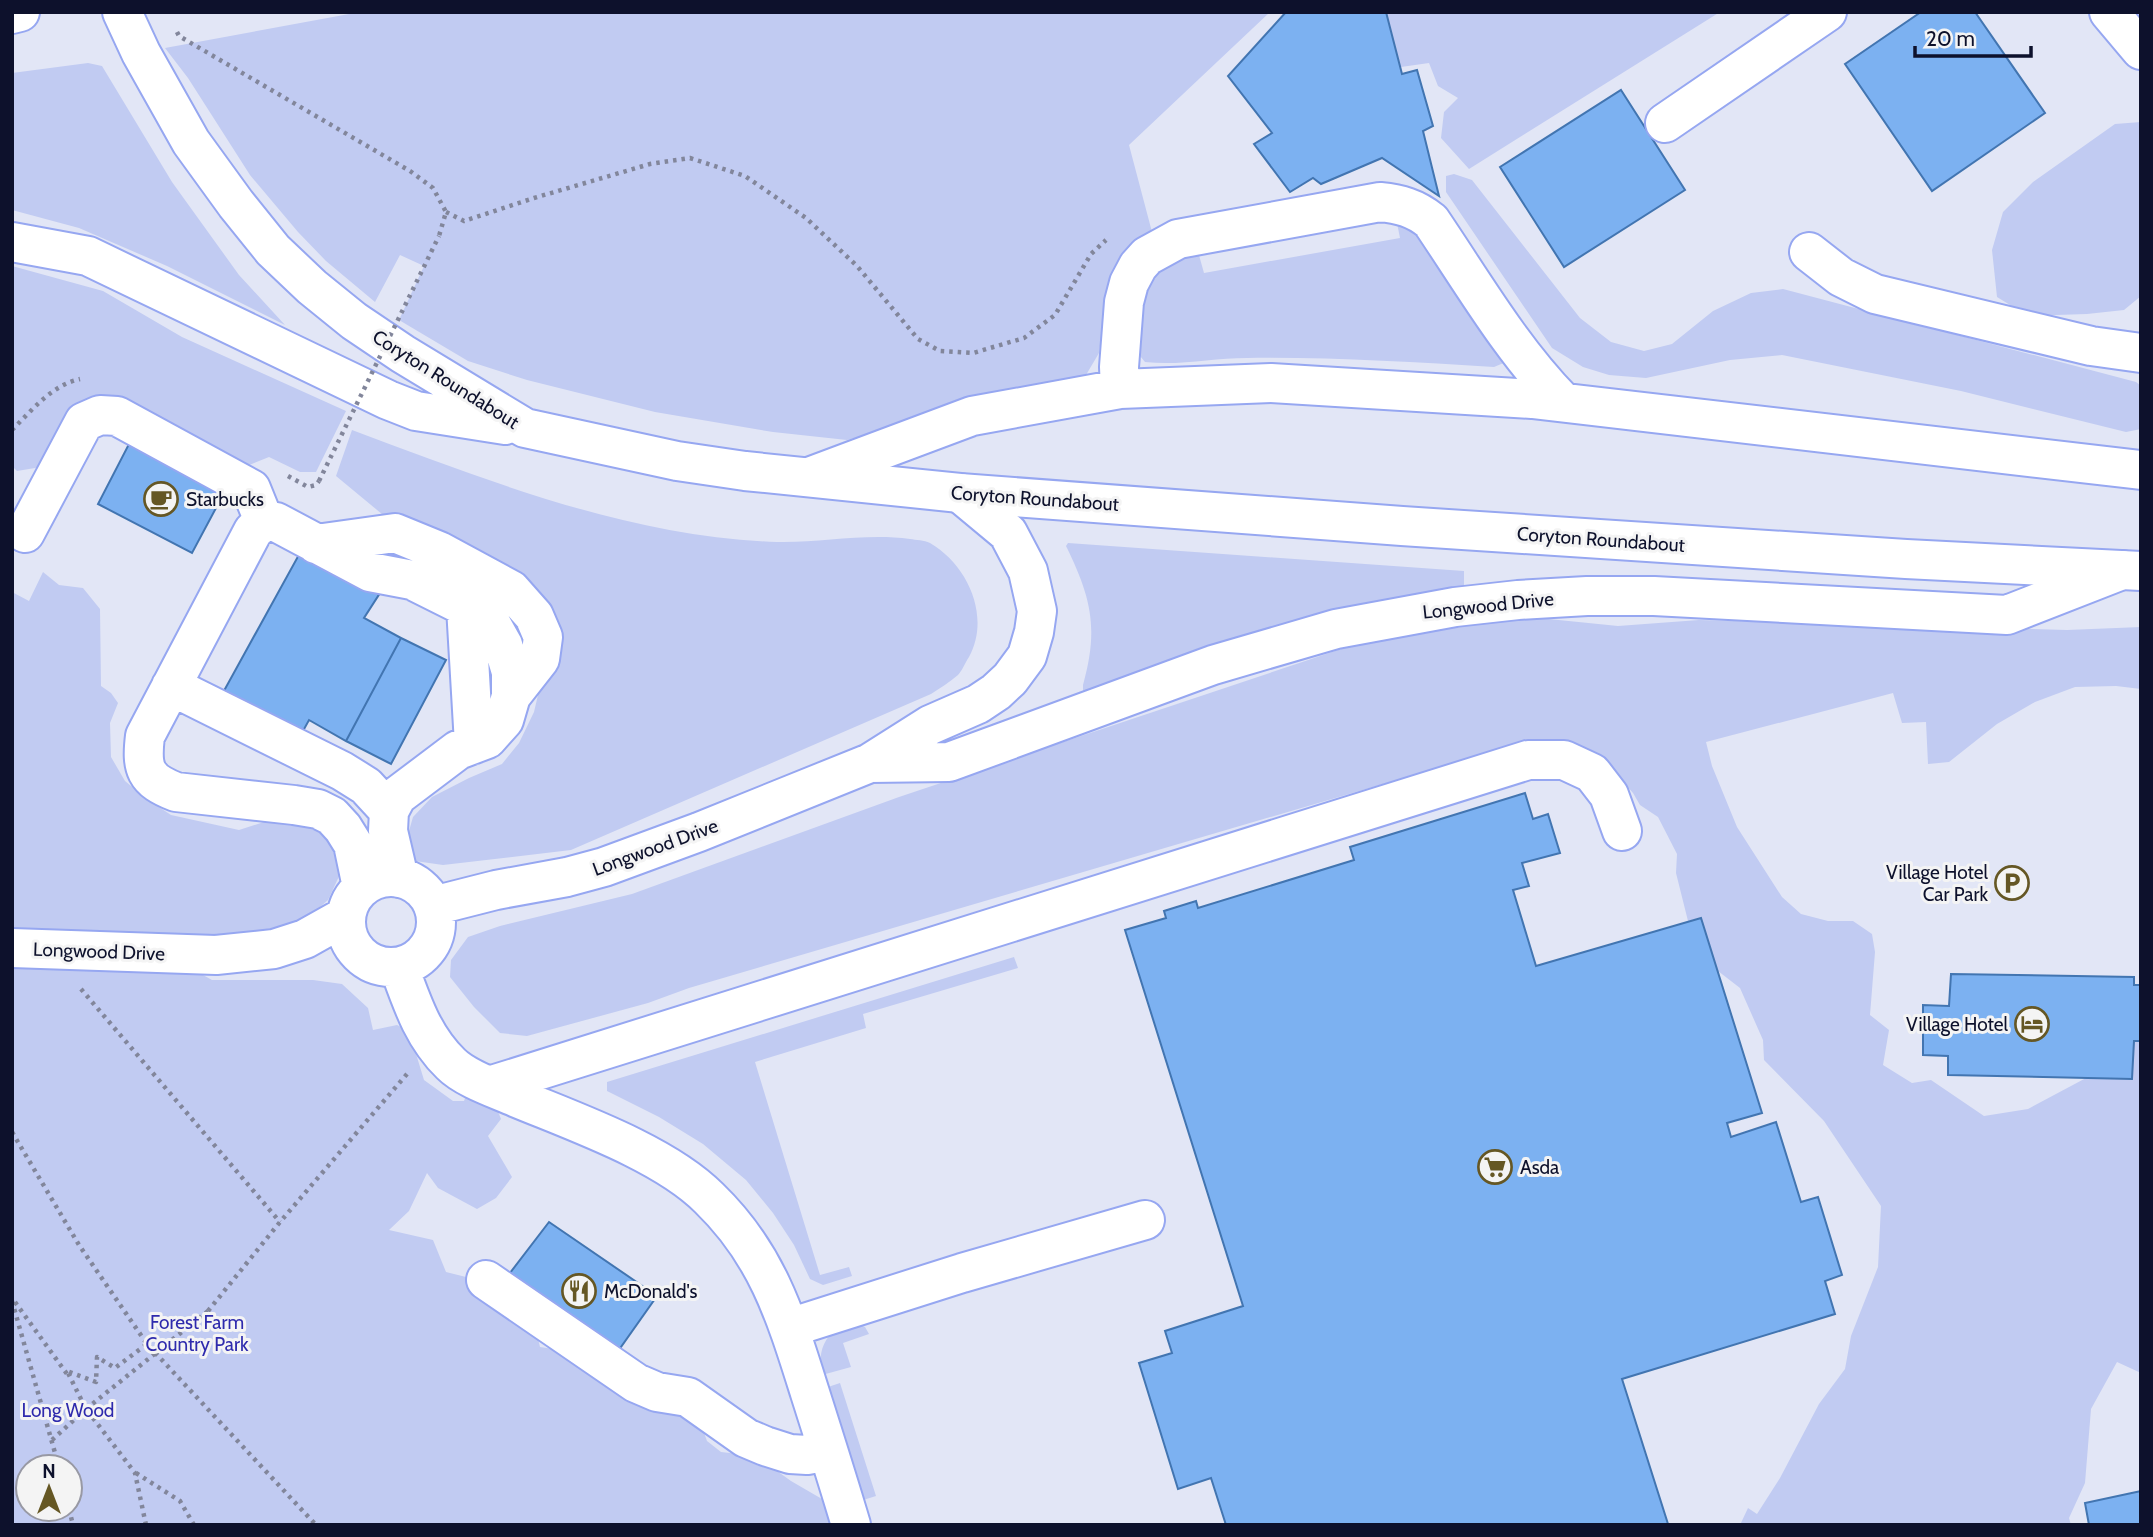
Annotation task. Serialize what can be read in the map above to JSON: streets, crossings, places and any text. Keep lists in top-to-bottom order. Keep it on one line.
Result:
{"streets":{"main road":["Coryton Roundabout","Longwood Drive"]},"crossings":[["Coryton Roundabout","Longwood Drive"]],"parks":["Forest Farm Country Park","Long Wood"],"places":{"cafe":["Starbucks"],"parking":["Village Hotel Car Park"],"hotel":["Village Hotel"],"supermarket":["Asda"],"restaurant":["McDonald's"]},"scale_bar":"20 m","north":"top"}
